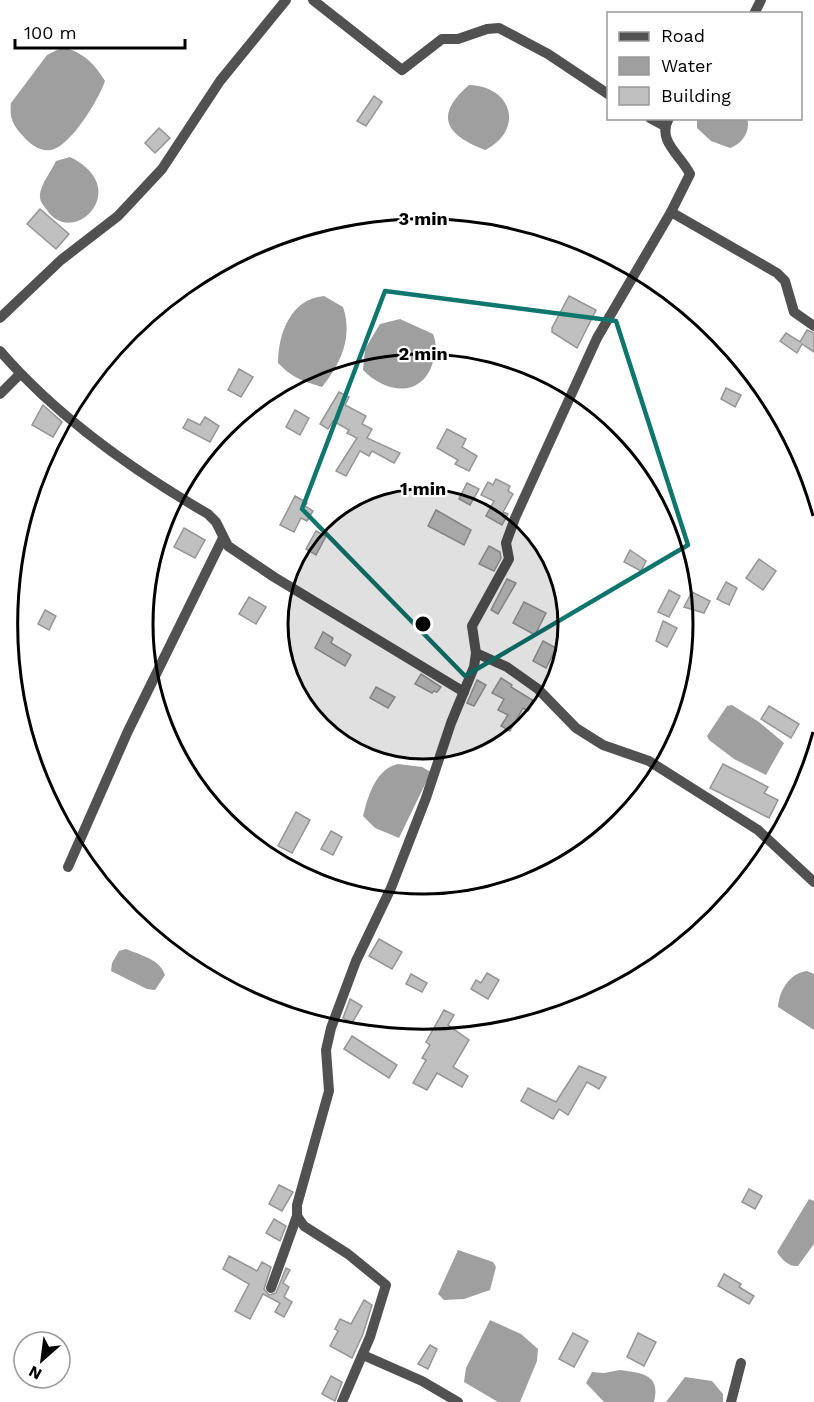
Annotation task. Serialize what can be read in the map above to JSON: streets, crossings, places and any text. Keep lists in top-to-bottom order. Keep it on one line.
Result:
{"legend":["Road","Water","Building"],"scale_bar":"100 m","north":"bottom left","rings":["3 min","2 min","1 min"]}
